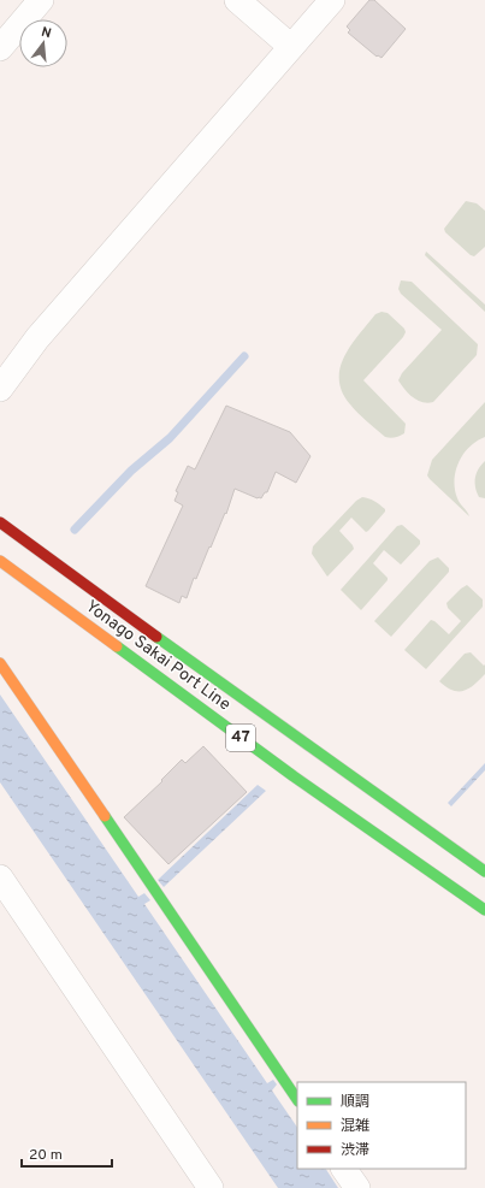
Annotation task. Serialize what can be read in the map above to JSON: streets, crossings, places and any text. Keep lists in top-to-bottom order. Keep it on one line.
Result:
{"streets":{"main road":["Yonago Sakai Port Line","47"]},"legend":["順調","混雑","渋滞"],"scale_bar":"20 m","north":"top"}
